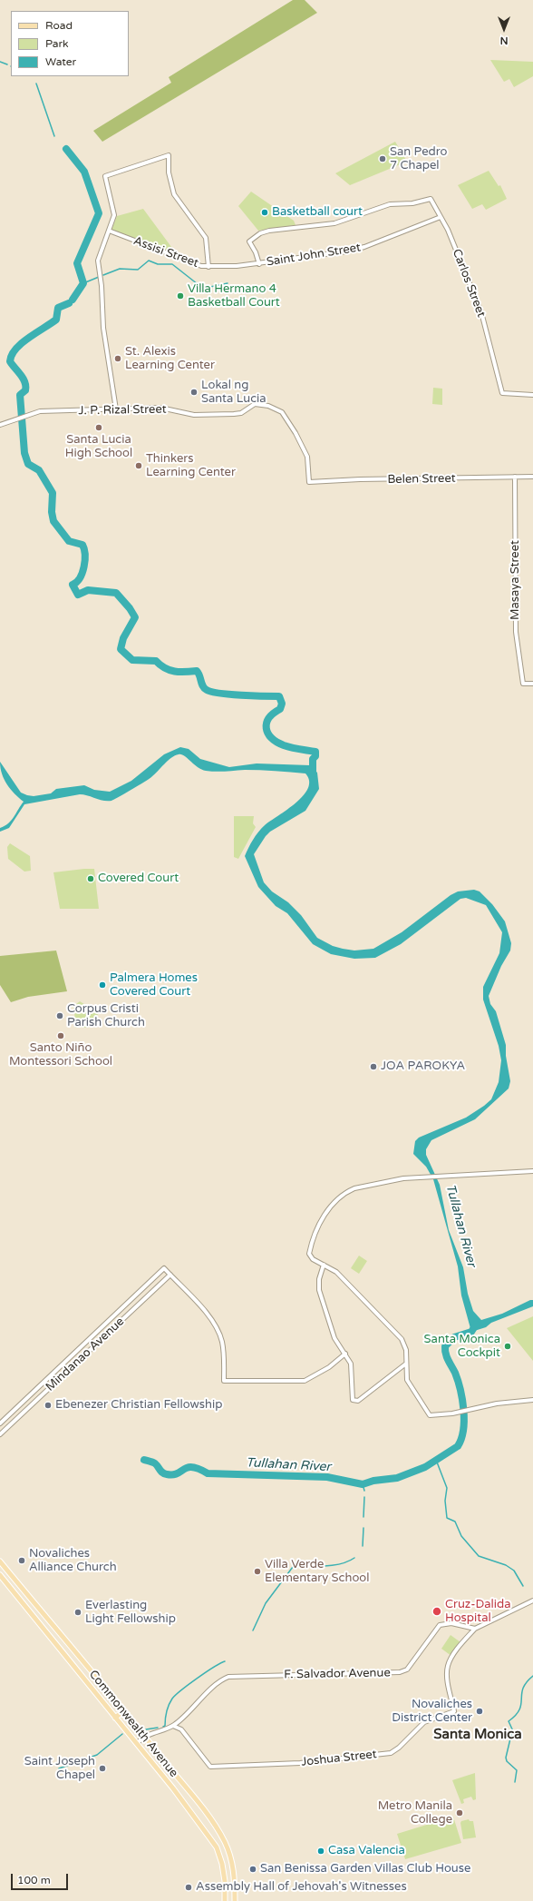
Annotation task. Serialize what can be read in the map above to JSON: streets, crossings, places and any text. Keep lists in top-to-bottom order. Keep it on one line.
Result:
{"streets":{"main road":["Commonwealth Avenue"],"street":["Assisi Street","Saint John Street","Carlos Street","J. P. Rizal Street","Belen Street","Masaya Street","Mindanao Avenue","F. Salvador Avenue","Joshua Street"]},"crossings":[["Assisi Street","Saint John Street"],["Saint John Street","Carlos Street"],["J. P. Rizal Street","Belen Street"],["Belen Street","Masaya Street"],["F. Salvador Avenue","Joshua Street"]],"districts":["Santa Monica"],"water":["Tullahan River"],"places":["San Pedro 7 Chapel","Basketball court","Villa Hermano 4 Basketball Court","St. Alexis Learning Center","Lokal ng Santa Lucia","Santa Lucia High School","Thinkers Learning Center","Covered Court","Palmera Homes Covered Court","Corpus Cristi Parish Church","Santo Niño Montessori School","JOA PAROKYA","Santa Monica Cockpit","Ebenezer Christian Fellowship","Novaliches Alliance Church","Villa Verde Elementary School","Cruz-Dalida Hospital","Everlasting Light Fellowship","Novaliches District Center","Saint Joseph Chapel","Metro Manila College","Casa Valencia","San Benissa Garden Villas Club House","Assembly Hall of Jehovah's Witnesses"],"legend":["Road","Park","Water"],"scale_bar":"100 m","north":"bottom"}
